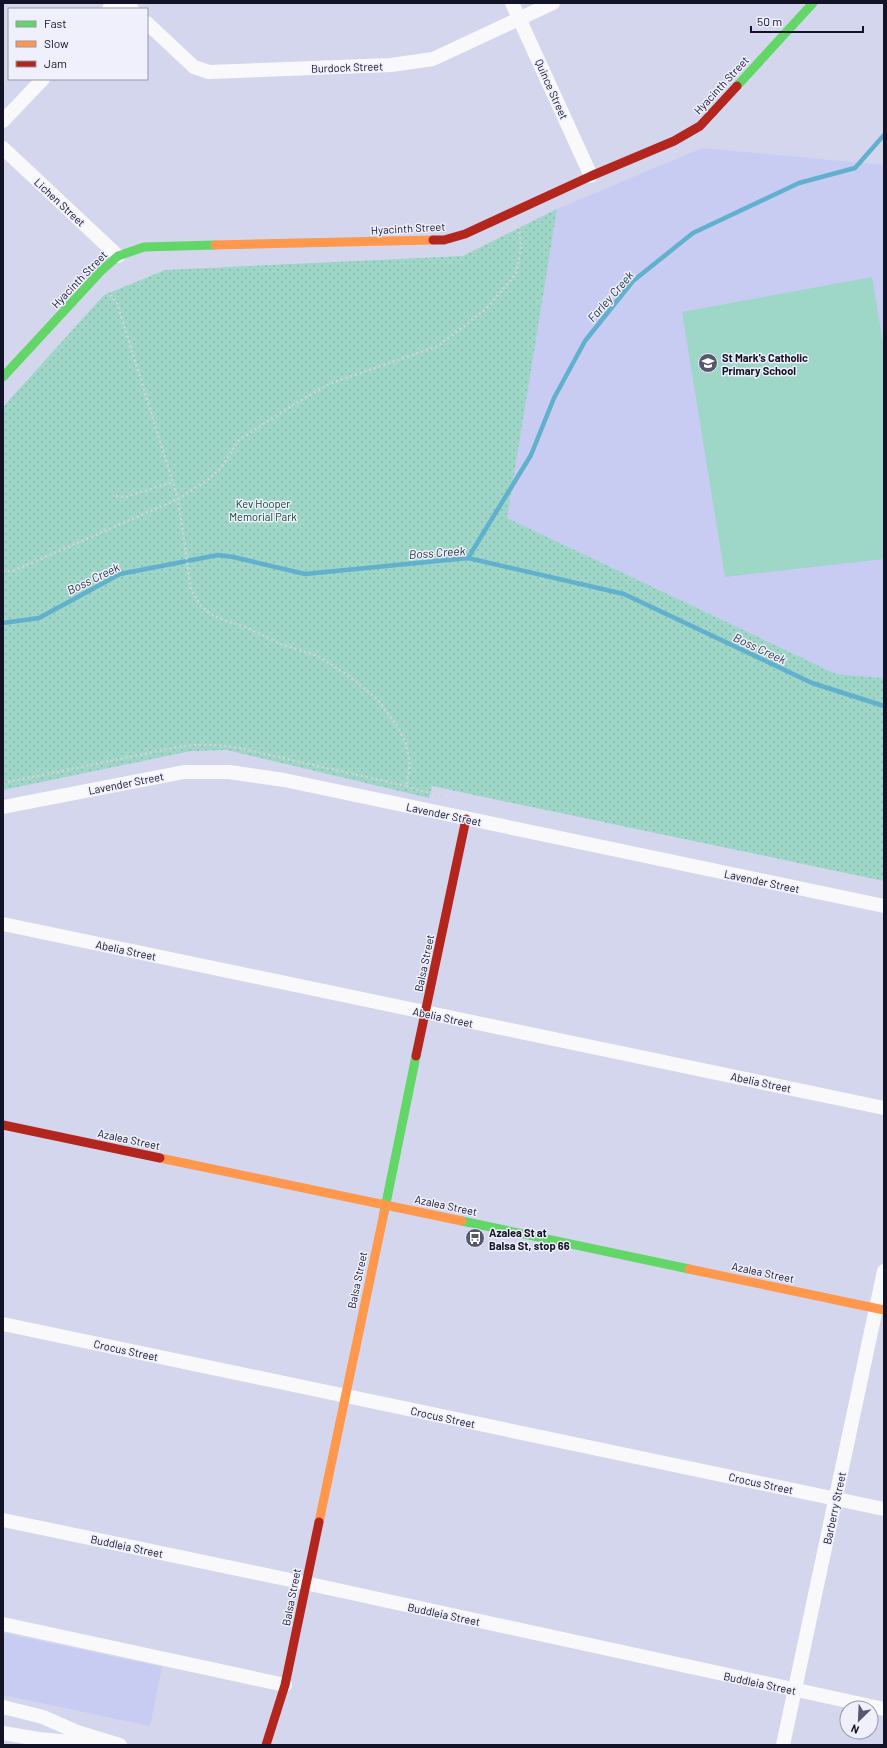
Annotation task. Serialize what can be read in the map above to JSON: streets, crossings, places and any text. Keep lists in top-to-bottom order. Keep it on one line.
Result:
{"streets":{"street":["Burdock Street","Hyacinth Street","Quince Street","Lichen Street","Lavender Street","Abelia Street","Balsa Street","Azalea Street","Crocus Street","Barberry Street","Buddleia Street"]},"crossings":[["Burdock Street","Quince Street"],["Hyacinth Street","Quince Street"],["Hyacinth Street","Lichen Street"],["Lavender Street","Balsa Street"],["Abelia Street","Balsa Street"],["Balsa Street","Azalea Street"],["Balsa Street","Crocus Street"],["Balsa Street","Buddleia Street"],["Azalea Street","Barberry Street"],["Crocus Street","Barberry Street"],["Barberry Street","Buddleia Street"]],"water":["Farley Creek","Boss Creek"],"parks":["Kev Hooper Memorial Park"],"places":{"school or university":["St Mark's Catholic Primary School"],"bus stop":["Azalea St at Balsa St, stop 66"]},"legend":["Fast","Slow","Jam"],"scale_bar":"50 m","north":"bottom left"}
